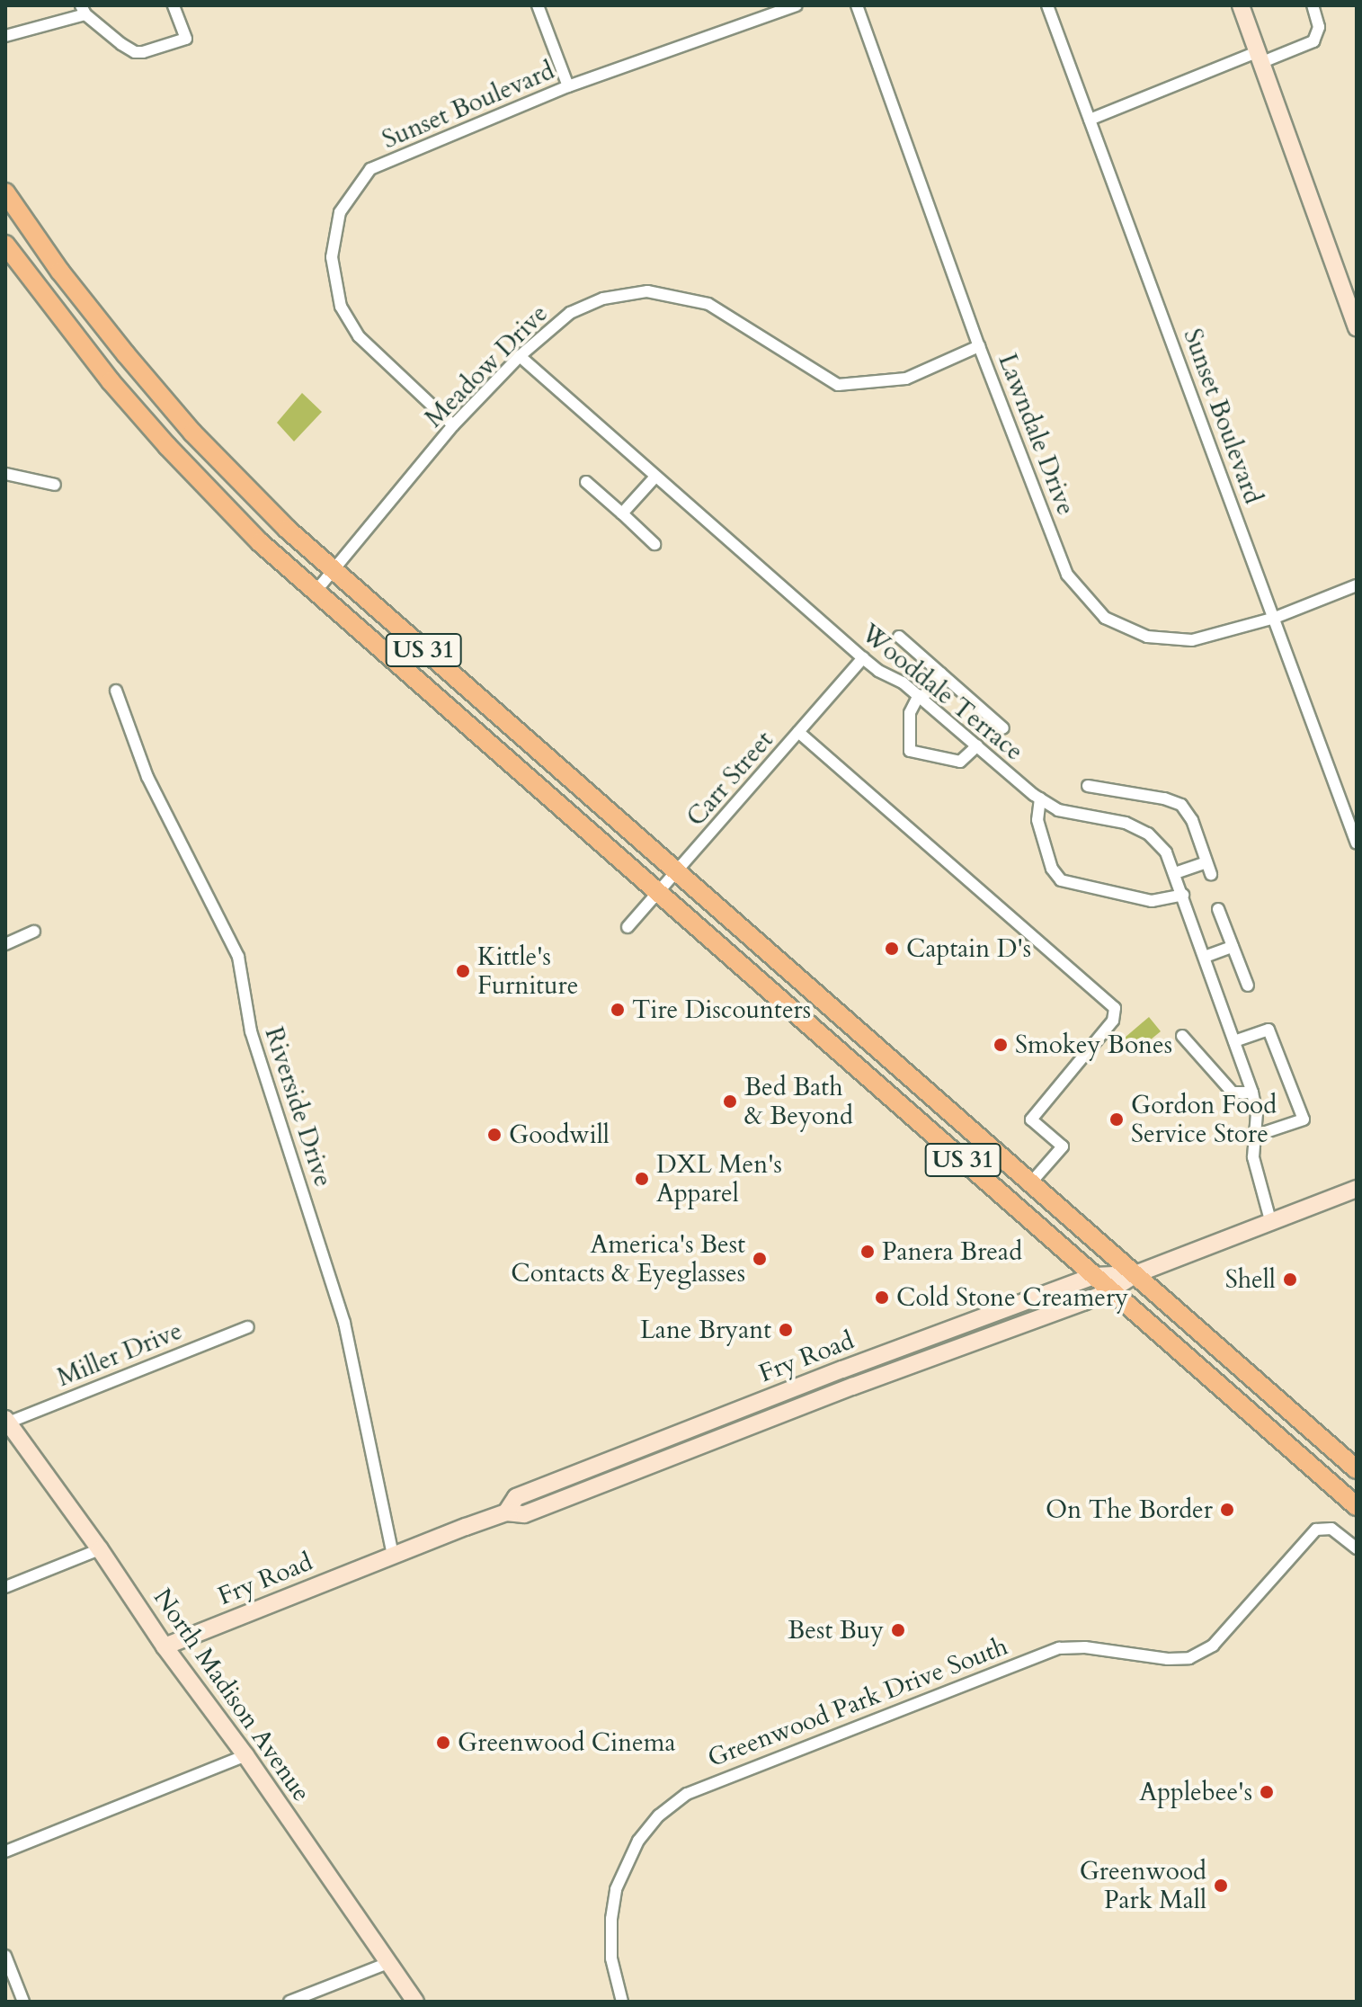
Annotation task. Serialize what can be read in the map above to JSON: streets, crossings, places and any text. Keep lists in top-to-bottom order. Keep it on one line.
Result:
{"streets":{"main road":["US 31"],"street":["Sunset Boulevard","Meadow Drive","Lawndale Drive","Wooddale Terrace","Carr Street","Riverside Drive","Miller Drive","Fry Road","North Madison Avenue","Greenwood Park Drive South"]},"crossings":[["Sunset Boulevard","Meadow Drive"],["Sunset Boulevard","Lawndale Drive"],["Meadow Drive","Lawndale Drive"],["Meadow Drive","US 31"],["Meadow Drive","Wooddale Terrace"],["US 31","Carr Street"],["US 31","Fry Road"],["Wooddale Terrace","Carr Street"],["Wooddale Terrace","Fry Road"],["Riverside Drive","Fry Road"],["Miller Drive","North Madison Avenue"],["Fry Road","North Madison Avenue"]],"places":["Captain D's","Kittle's Furniture","Tire Discounters","Smokey Bones","Bed Bath & Beyond","Gordon Food Service Store","Goodwill","DXL Men's Apparel","Panera Bread","America's Best Contacts & Eyeglasses","Shell","Cold Stone Creamery","Lane Bryant","On The Border","Best Buy","Greenwood Cinema","Applebee's","Greenwood Park Mall"]}
